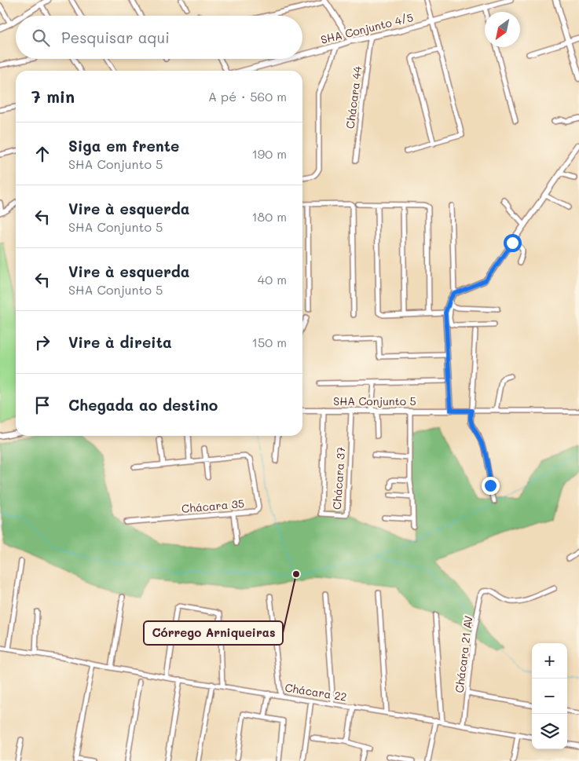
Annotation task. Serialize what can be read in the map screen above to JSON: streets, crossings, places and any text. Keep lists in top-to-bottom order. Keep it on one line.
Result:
{"streets":{"street":["SHA Conjunto 4/5","Chácara 44","SHA Conjunto 5","Chácara 37","Chácara 35","Chácara 21 AV","Chácara 22"]},"crossings":[["SHA Conjunto 4/5","Chácara 44"],["SHA Conjunto 5","Chácara 37"],["Chácara 21 AV","Chácara 22"]],"places":["Córrego Arniqueiras"],"north":"bottom left","page":{"search":"Pesquisar aqui","heading":["7 min","A pé · 560 m"],"list":[["Siga em frente","SHA Conjunto 5","190 m"],["Vire à esquerda","SHA Conjunto 5","180 m"],["Vire à esquerda","SHA Conjunto 5","40 m"],["Vire à direita","150 m"],"Chegada ao destino"],"map_buttons":["+","−"]}}
